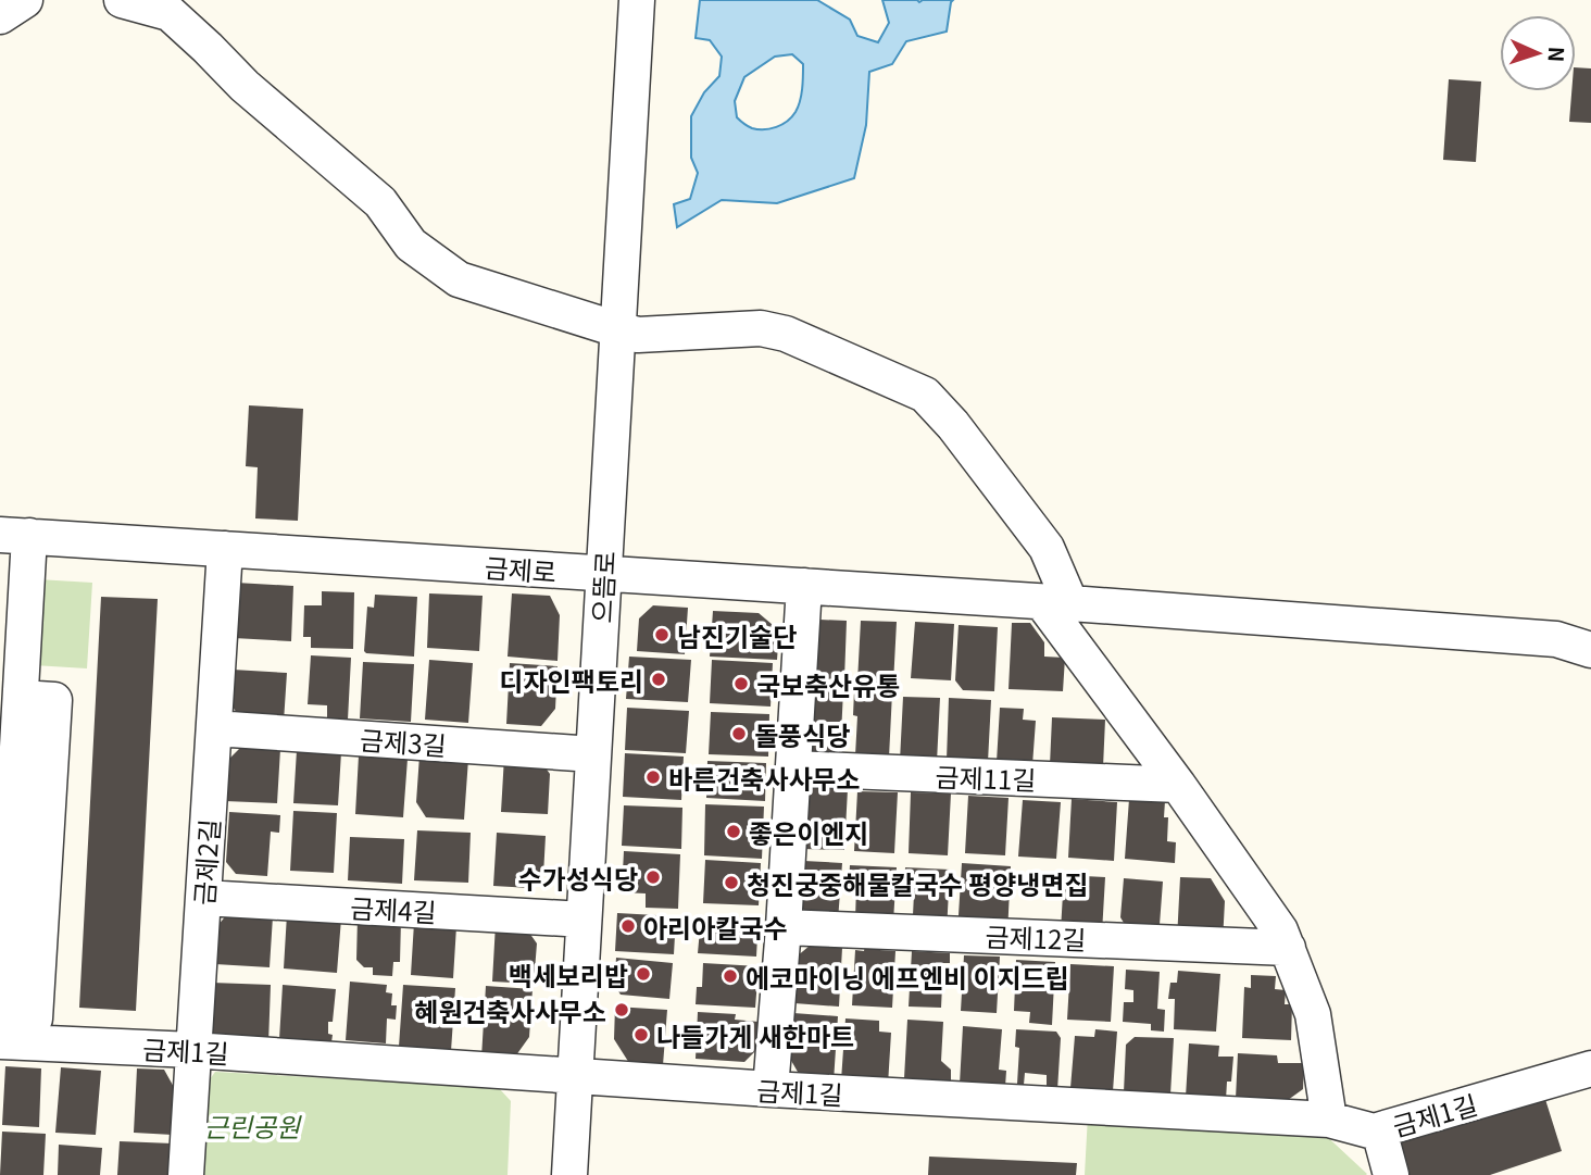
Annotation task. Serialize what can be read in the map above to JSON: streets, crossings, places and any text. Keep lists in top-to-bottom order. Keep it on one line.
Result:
{"streets":{"street":["금제로","으뜸로","금제3길","금제11길","금제2길","금제4길","금제12길","금제1길"]},"crossings":[["금제로","으뜸로"],["금제로","금제2길"],["으뜸로","금제3길"],["으뜸로","금제4길"],["으뜸로","금제1길"],["금제3길","금제2길"],["금제2길","금제4길"],["금제2길","금제1길"]],"parks":["근린공원"],"places":["남진기술단","디자인팩토리","국보축산유통","돌풍식당","바른건축사사무소","좋은이엔지","수가성식당","청진궁중해물칼국수 평양냉면집","아리아칼국수","백세보리밥","에코마이닝 에프엔비 이지드립","혜원건축사사무소","나들가게 새한마트"],"north":"right"}
